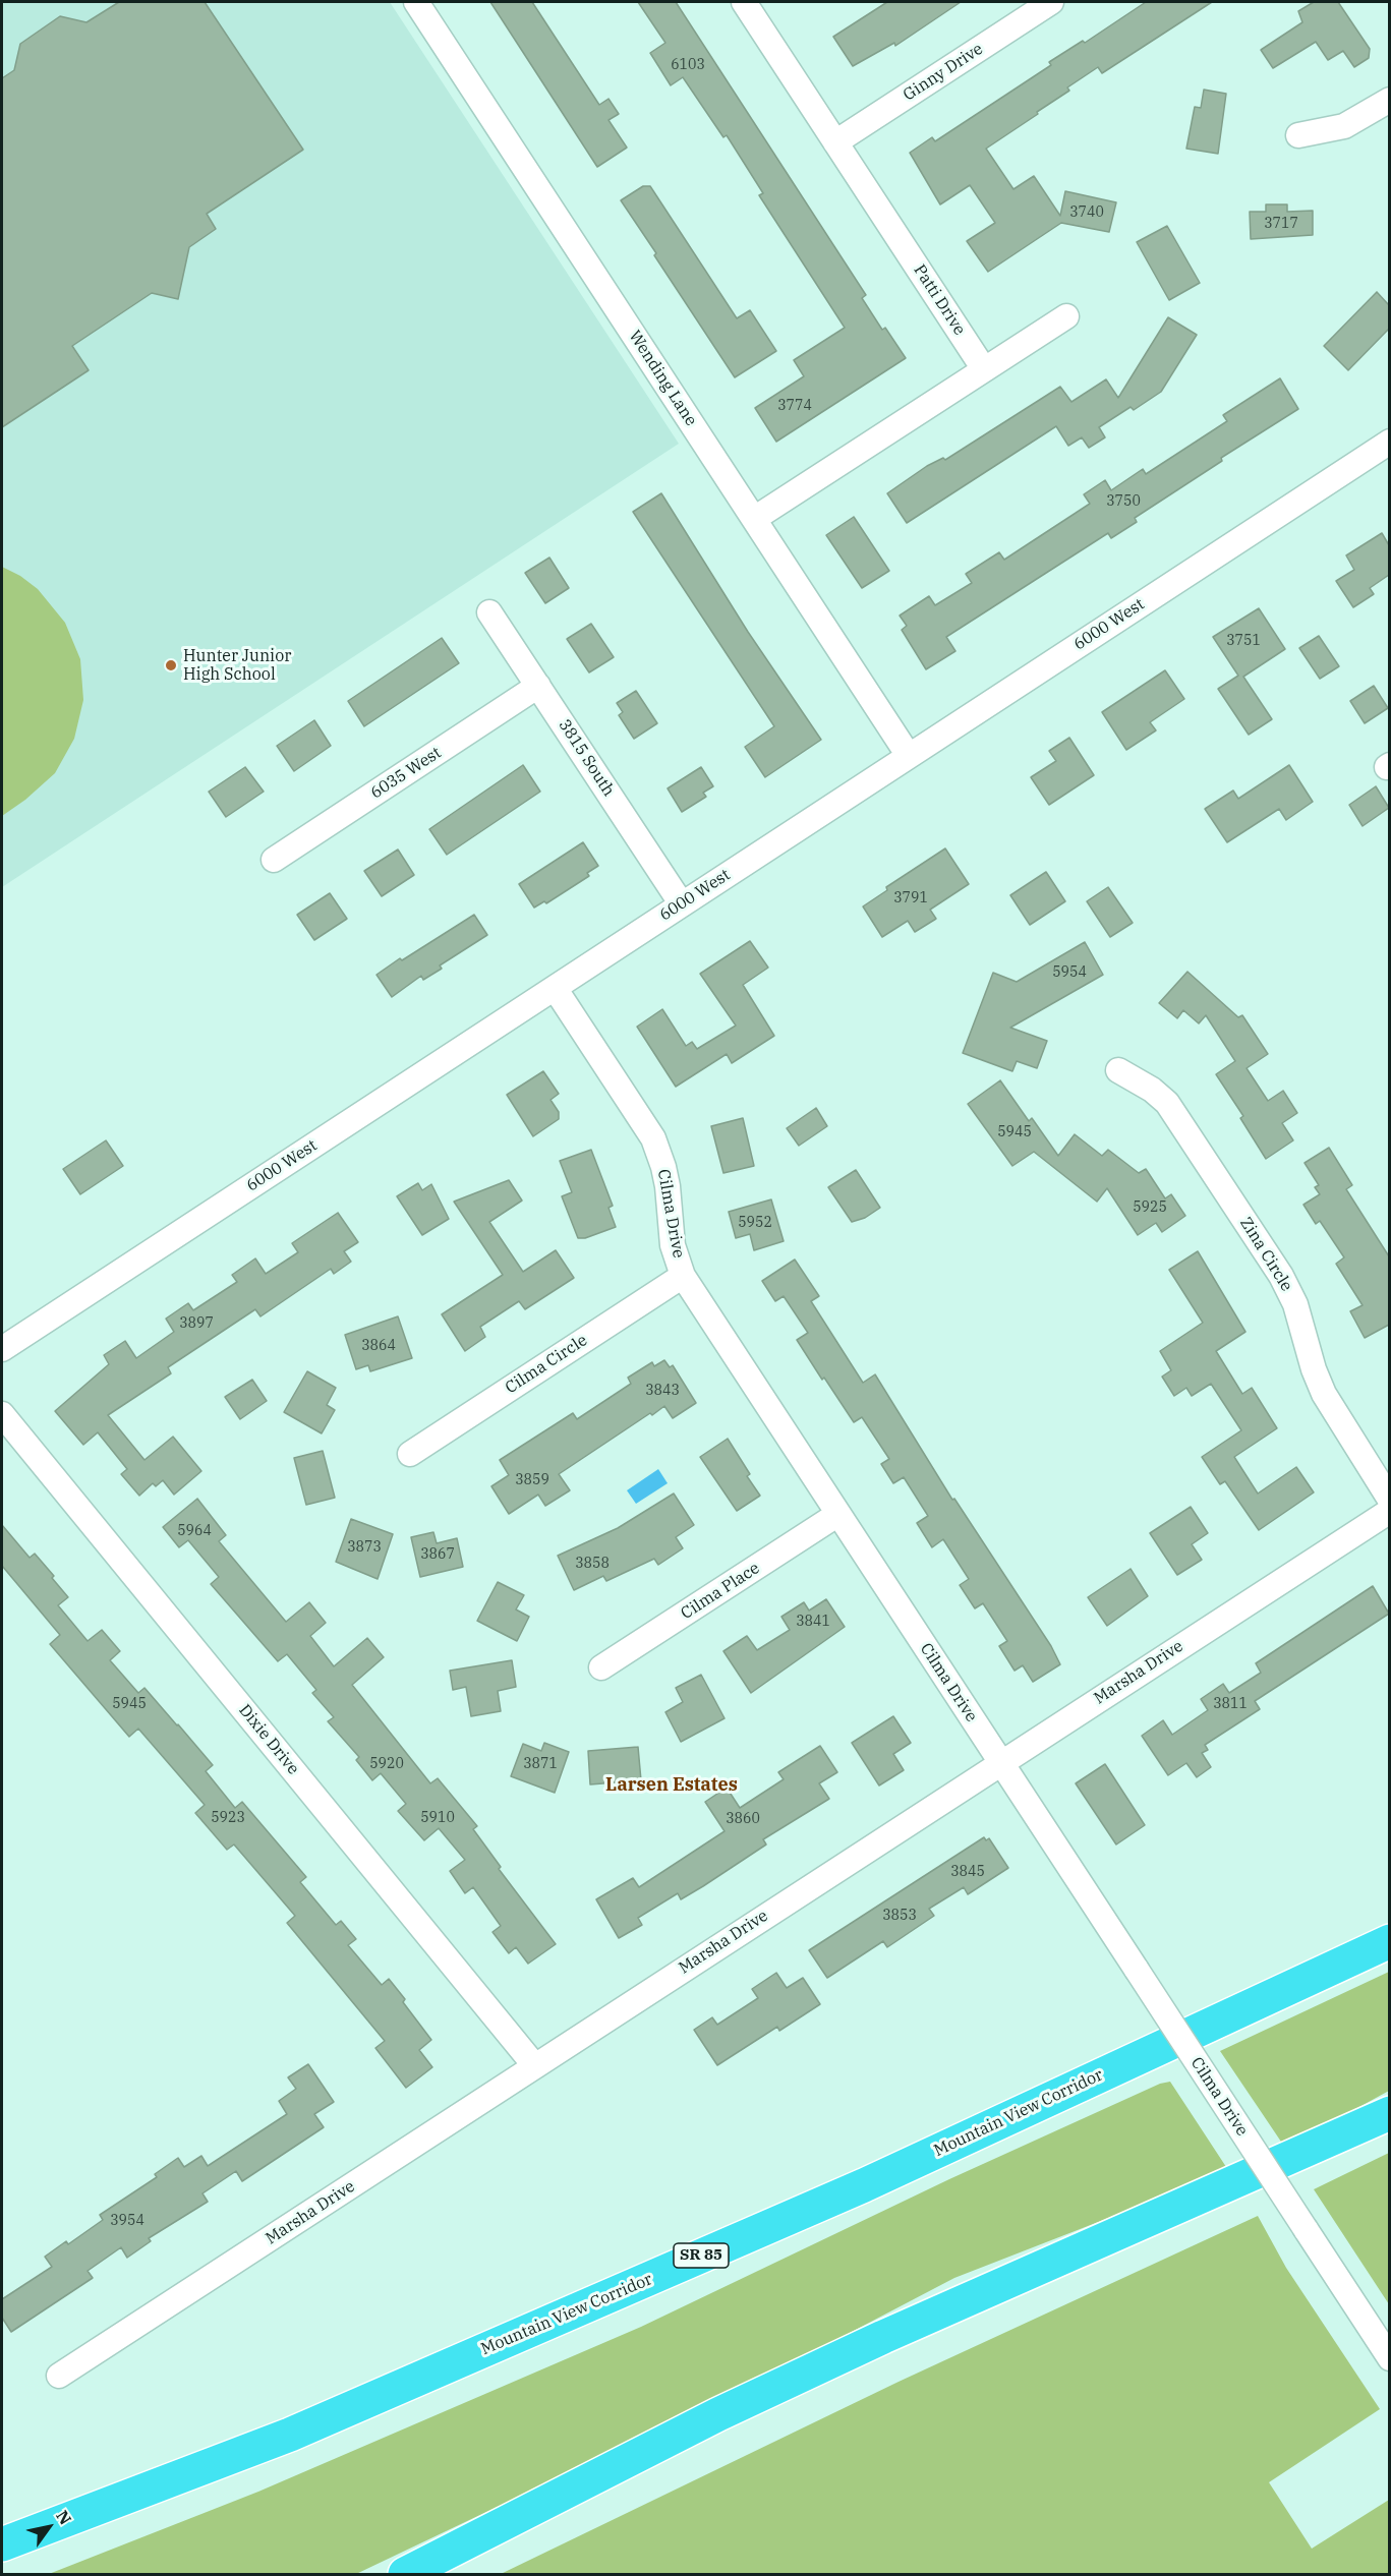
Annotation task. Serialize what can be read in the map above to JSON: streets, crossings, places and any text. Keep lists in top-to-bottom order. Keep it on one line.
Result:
{"streets":{"highway":["Mountain View Corridor","SR 85"],"street":["Ginny Drive","Patti Drive","Wending Lane","6000 West","3815 South","6035 West","Cilma Drive","Zina Circle","Cilma Circle","Cilma Place","Marsha Drive","Dixie Drive"]},"crossings":[["Ginny Drive","Patti Drive"],["Wending Lane","6000 West"],["6000 West","3815 South"],["6000 West","Cilma Drive"],["3815 South","6035 West"],["Cilma Drive","Cilma Circle"],["Cilma Drive","Cilma Place"],["Cilma Drive","Marsha Drive"],["Marsha Drive","Dixie Drive"]],"districts":["Larsen Estates"],"places":["Hunter Junior High School"],"house_numbers":["6103","3740","3717","3774","3750","3751","3791","5954","5945","5925","5952","3897","3864","3843","3859","5964","3873","3867","3858","3841","5945","3811","5920","3871","5923","5910","3860","3845","3853","3954"],"north":"top right"}
